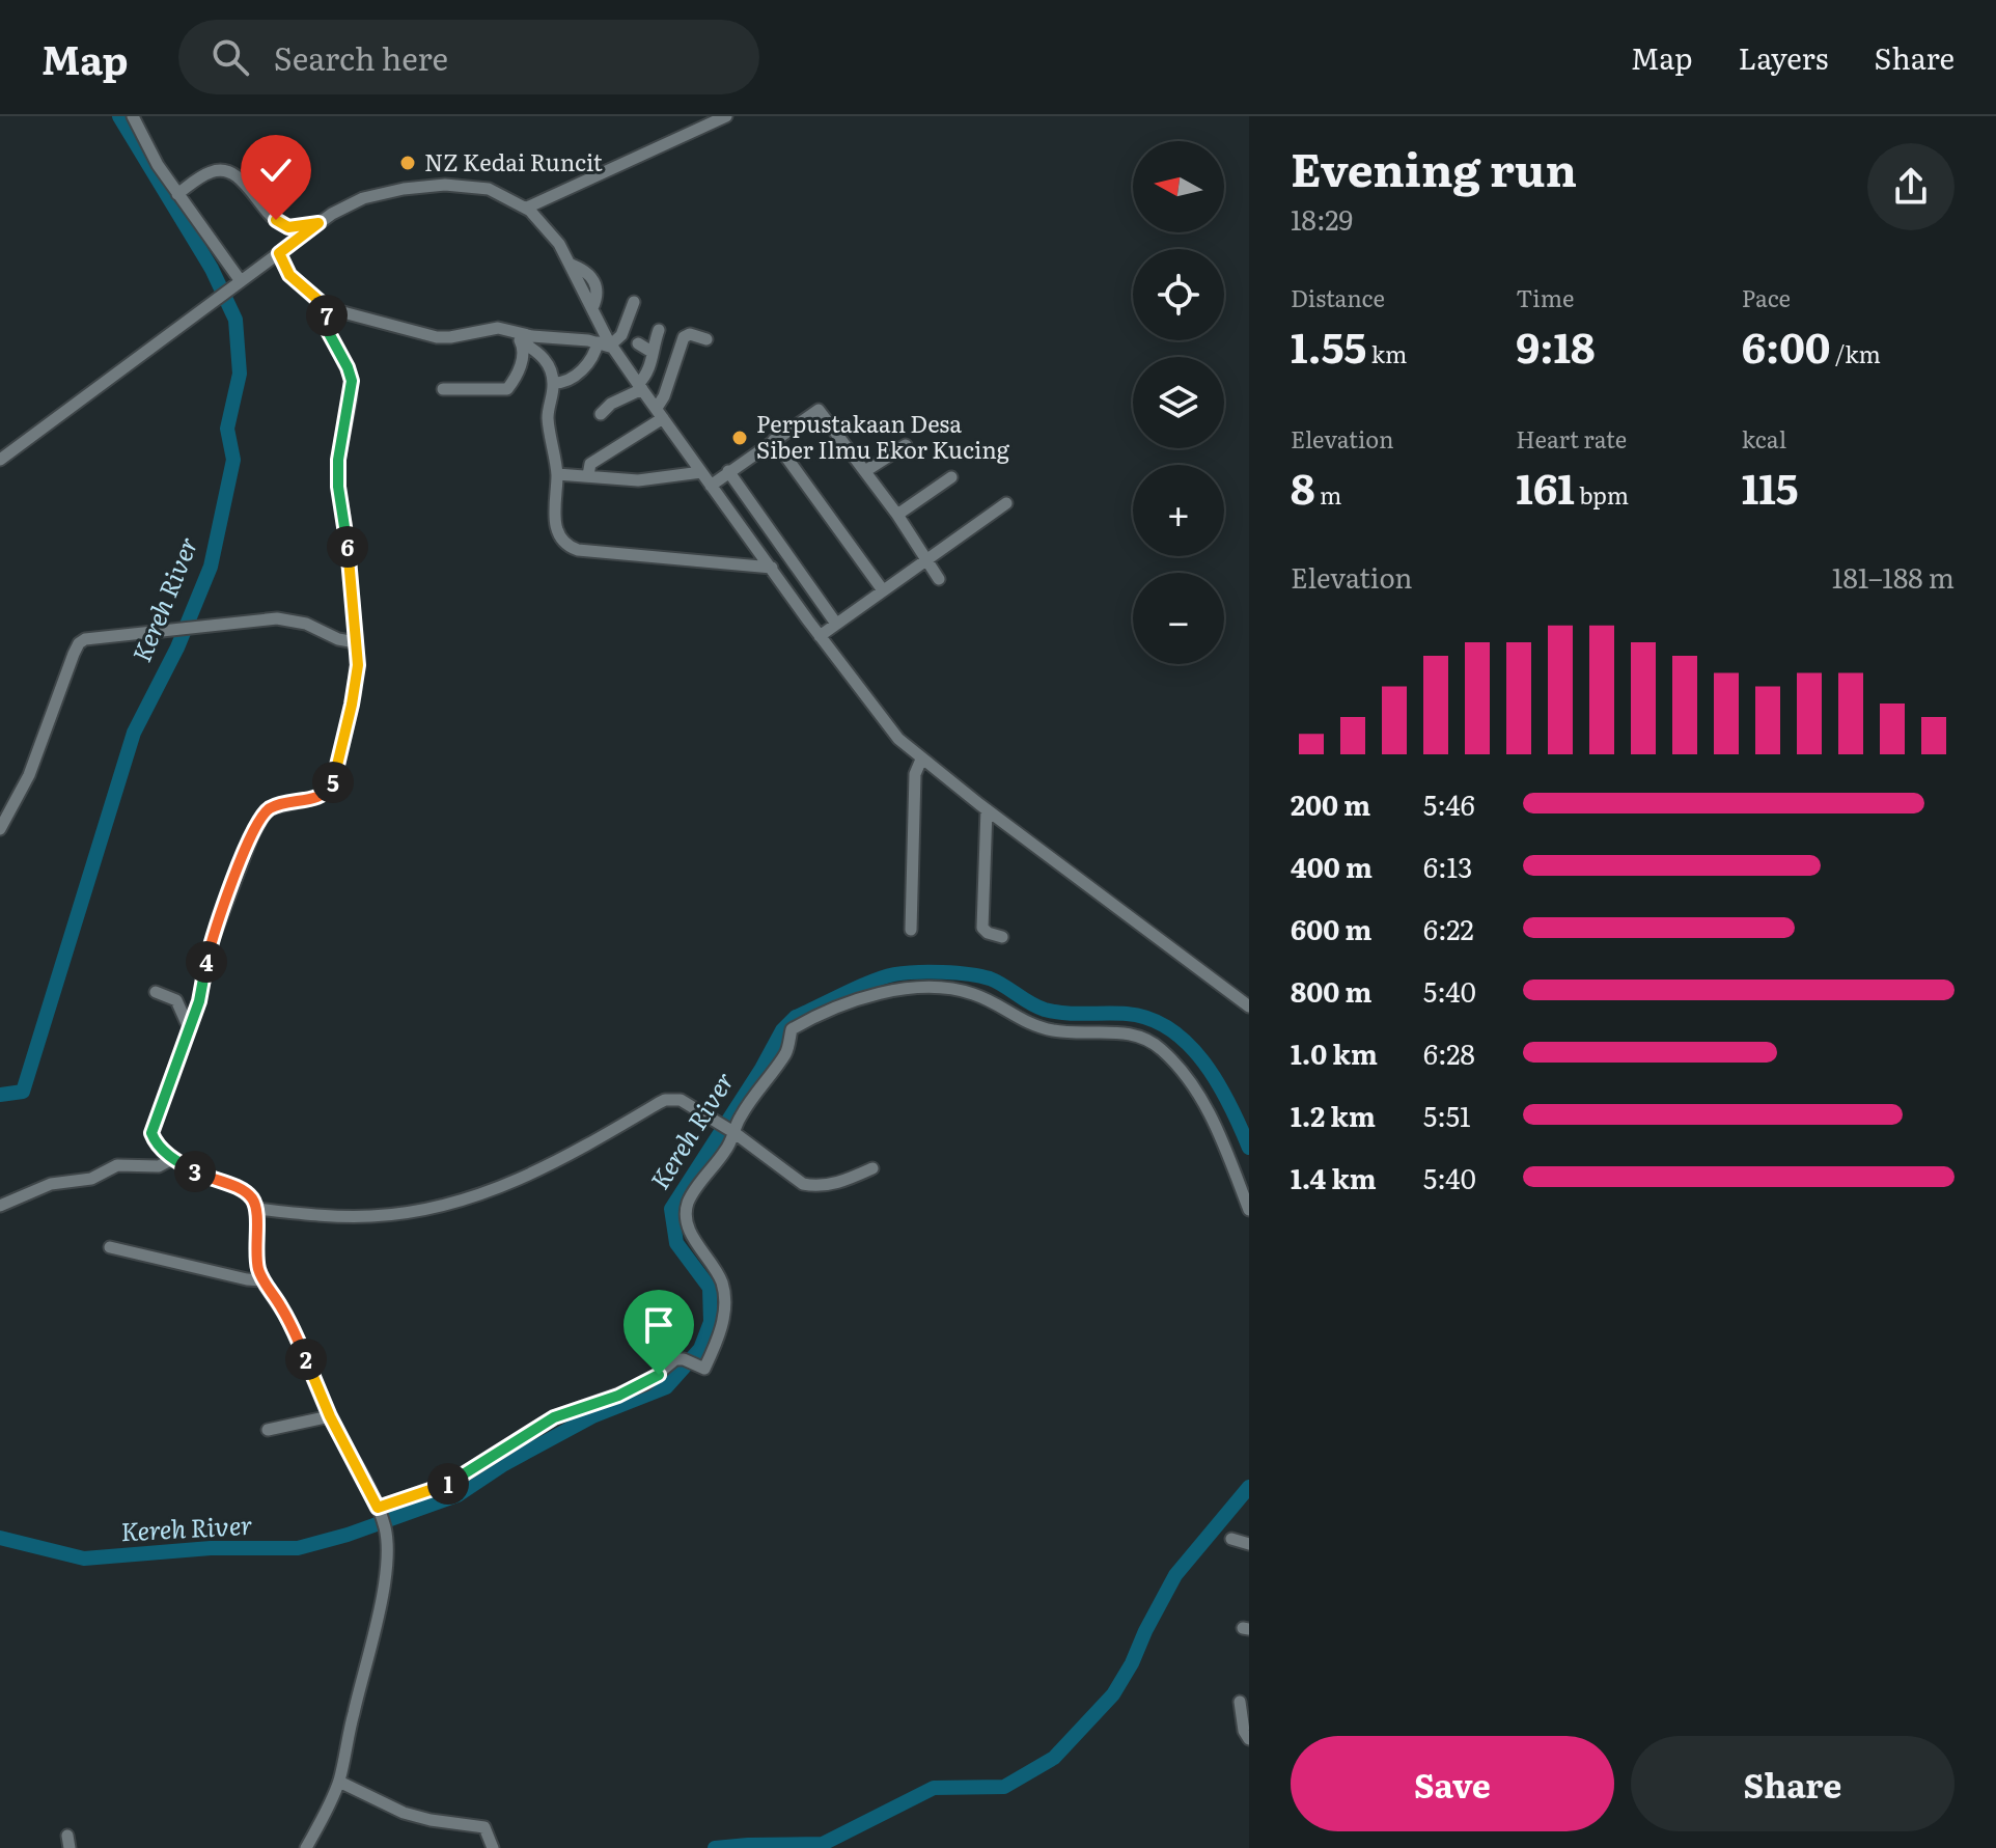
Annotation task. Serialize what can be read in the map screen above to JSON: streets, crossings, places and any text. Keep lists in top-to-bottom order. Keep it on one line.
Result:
{"water":["Kereh River"],"places":["NZ Kedai Runcit","Perpustakaan Desa Siber Ilmu Ekor Kucing"],"north":"left","page":{"header":"Map","search":"Search here","nav":["Map","Layers","Share"],"heading":["Evening run","18:29"],"map_buttons":["+","−"],"stats":[["Distance","1.55 km"],["Time","9:18"],["Pace","6:00 /km"],["Elevation","8 m"],["Heart rate","161 bpm"],["kcal","115"]],"pins":["7","6","5","4","3","2","1"],"chart":["Elevation","181–188 m"],"list":[{"name":"200 m","note":"5:46"},{"name":"400 m","note":"6:13"},{"name":"600 m","note":"6:22"},{"name":"800 m","note":"5:40"},{"name":"1.0 km","note":"6:28"},{"name":"1.2 km","note":"5:51"},{"name":"1.4 km","note":"5:40"}],"buttons":["Save","Share"]}}
